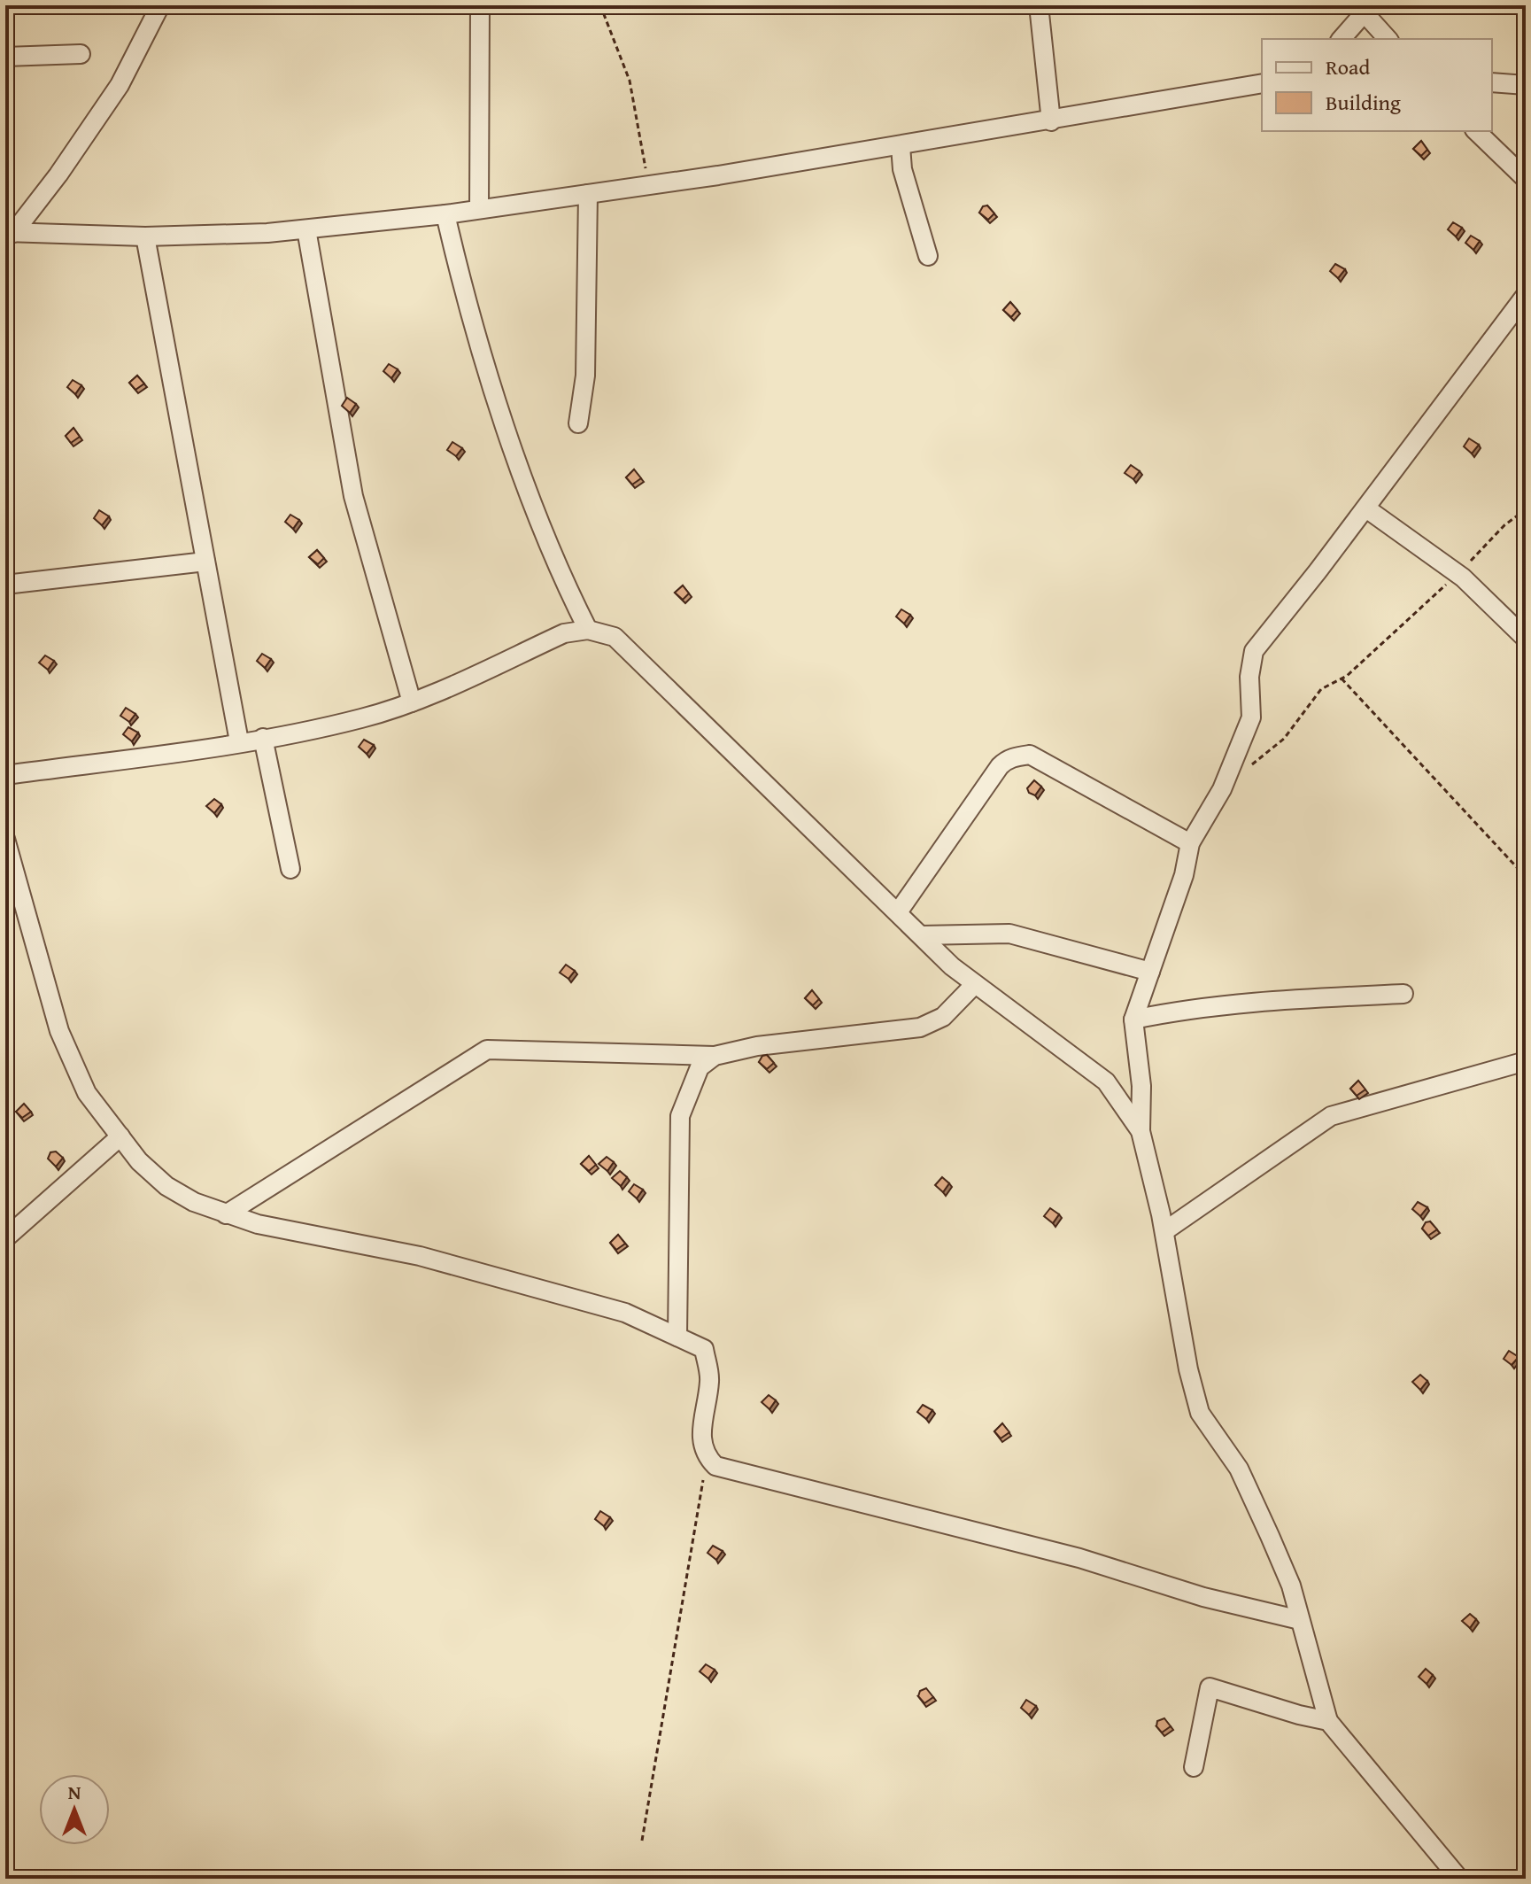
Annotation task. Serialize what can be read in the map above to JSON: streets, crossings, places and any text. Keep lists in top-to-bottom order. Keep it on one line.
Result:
{"legend":["Road","Building"],"north":"top"}
